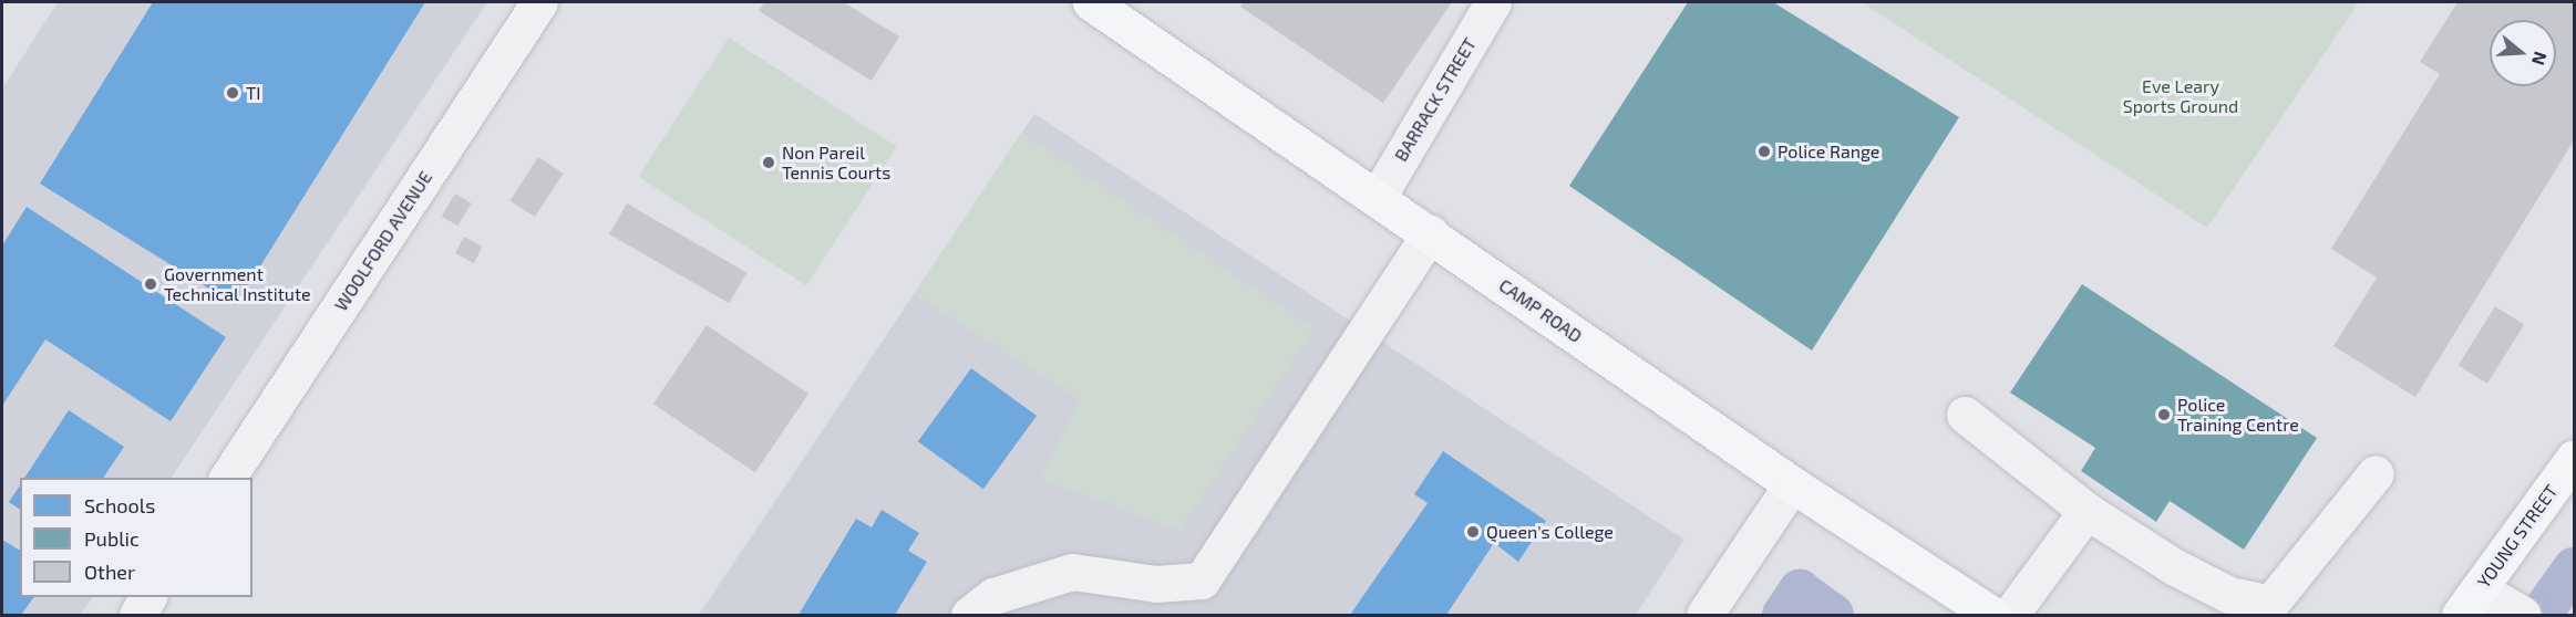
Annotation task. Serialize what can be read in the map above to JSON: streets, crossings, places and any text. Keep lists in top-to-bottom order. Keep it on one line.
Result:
{"streets":{"main road":["CAMP ROAD","YOUNG STREET"],"street":["BARRACK STREET","WOOLFORD AVENUE"]},"crossings":[["BARRACK STREET","CAMP ROAD"]],"parks":["Eve Leary Sports Ground"],"places":["TI","Police Range","Non Pareil Tennis Courts","Government Technical Institute","Police Training Centre","Queen's College"],"legend":["Schools","Public","Other"],"north":"right"}
